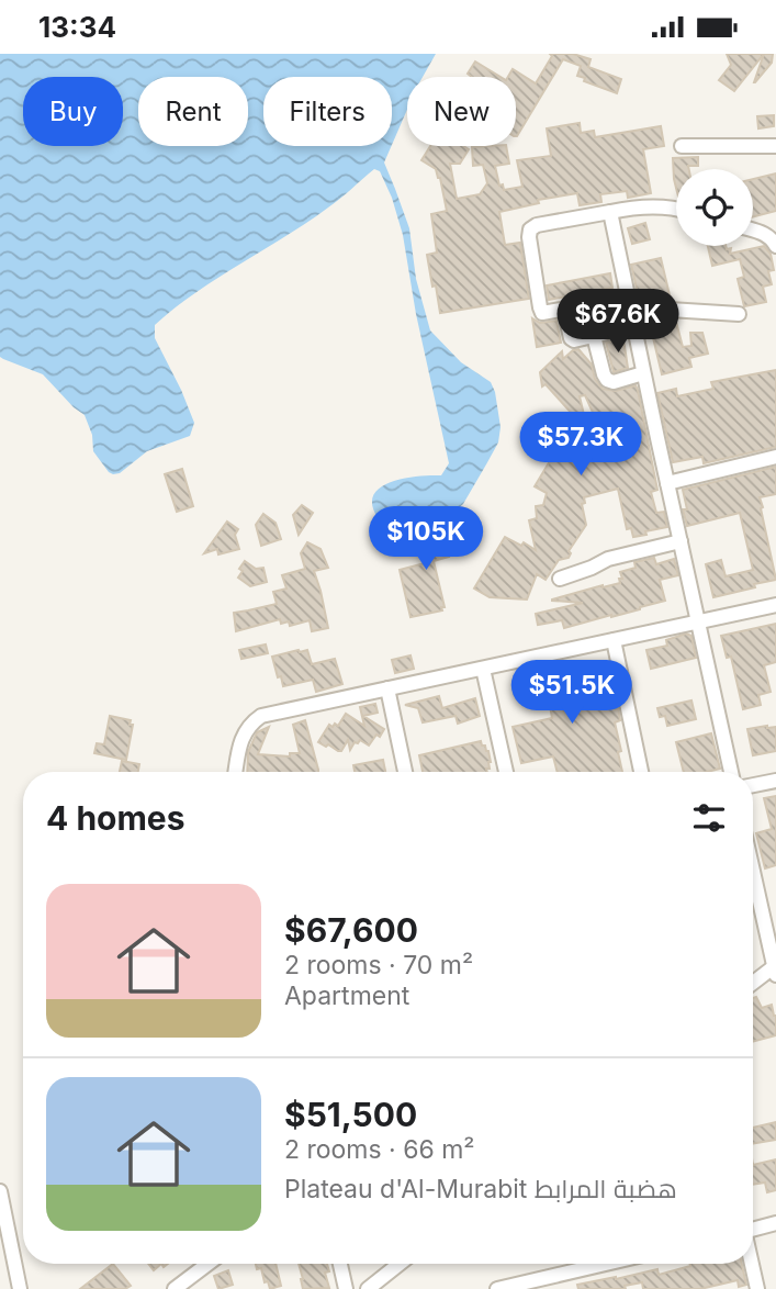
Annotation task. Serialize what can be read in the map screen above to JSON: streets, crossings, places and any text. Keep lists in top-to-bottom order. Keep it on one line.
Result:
{"page":{"status":"13:34","chip":["Buy","Rent","Filters","New"],"price":["$67.6K","$57.3K","$105K","$51.5K"],"heading":"4 homes","list":[{"name":"$67,600","note":"2 rooms · 70 m² · Apartment"},{"name":"$51,500","note":"2 rooms · 66 m² · Plateau d'Al-Murabit هضبة المرابط"}]}}
